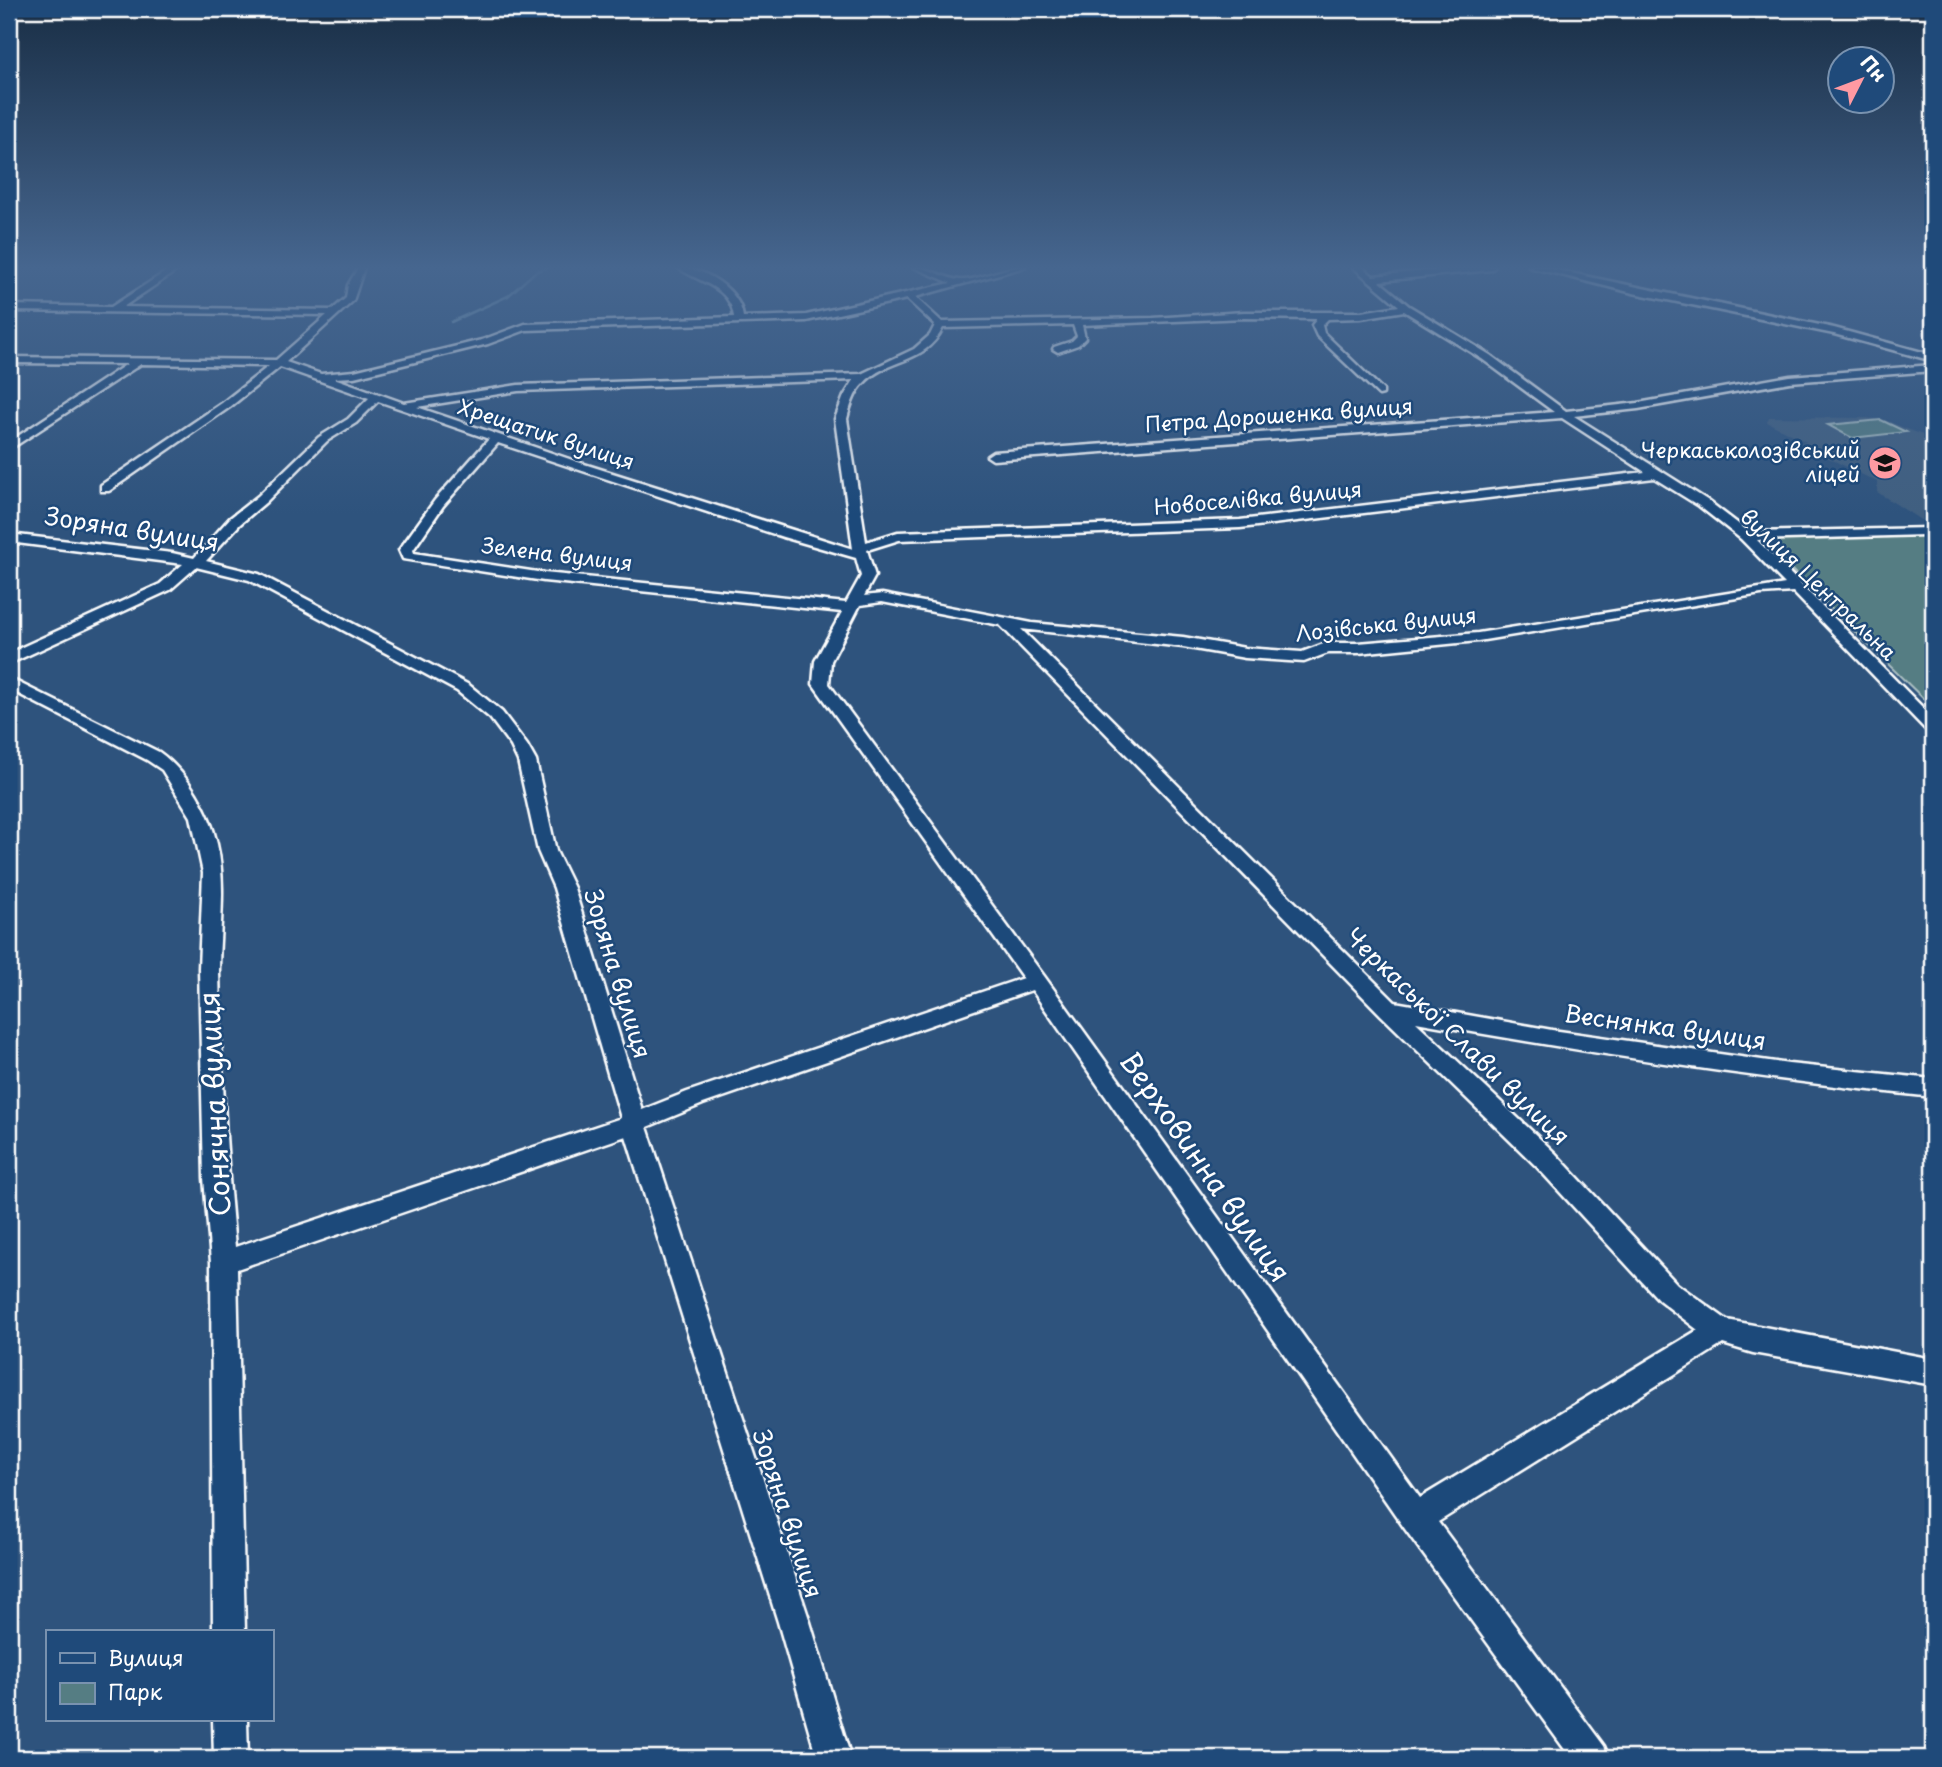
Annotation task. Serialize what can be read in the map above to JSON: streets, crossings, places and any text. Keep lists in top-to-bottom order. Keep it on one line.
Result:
{"streets":{"street":["Петра Дорошенка вулиця","Хрещатик вулиця","Новоселівка вулиця","Зоряна вулиця","Зелена вулиця","вулиця Центральна","Лозівська вулиця","Веснянка вулиця","Черкаської Слави вулиця","Сонячна вулиця","Верховинна вулиця"]},"crossings":[["Петра Дорошенка вулиця","вулиця Центральна"],["Хрещатик вулиця","Новоселівка вулиця"],["Хрещатик вулиця","Зелена вулиця"],["Новоселівка вулиця","вулиця Центральна"],["Зелена вулиця","Лозівська вулиця"],["Зелена вулиця","Верховинна вулиця"],["вулиця Центральна","Лозівська вулиця"],["Лозівська вулиця","Черкаської Слави вулиця"],["Лозівська вулиця","Верховинна вулиця"],["Веснянка вулиця","Черкаської Слави вулиця"]],"places":{"school or university":["Черкаськолозівський ліцей"]},"legend":["Вулиця","Парк"],"north":"top right"}
